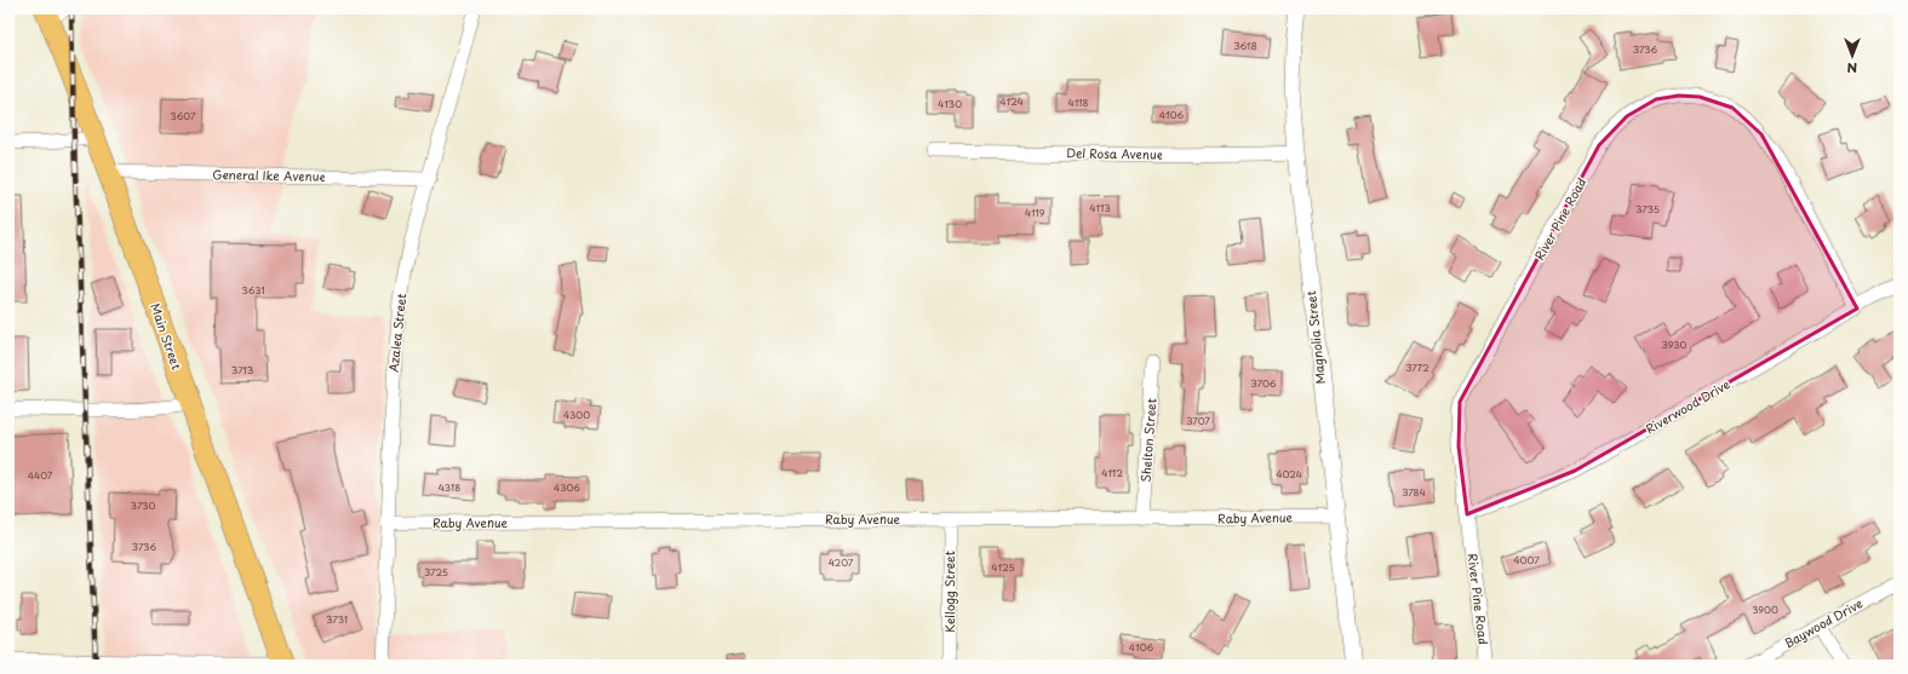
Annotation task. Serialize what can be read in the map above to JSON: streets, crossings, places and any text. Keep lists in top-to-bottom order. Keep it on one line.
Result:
{"streets":{"main road":["Main Street"],"street":["Del Rosa Avenue","General Ike Avenue","River Pine Road","Azalea Street","Magnolia Street","Riverwood Drive","Shelton Street","Raby Avenue","Kellogg Street","Baywood Drive"]},"crossings":[["Del Rosa Avenue","Magnolia Street"],["General Ike Avenue","Azalea Street"],["General Ike Avenue","Main Street"],["River Pine Road","Riverwood Drive"],["Azalea Street","Raby Avenue"],["Magnolia Street","Raby Avenue"],["Shelton Street","Raby Avenue"],["Raby Avenue","Kellogg Street"]],"house_numbers":["3618","3736","4124","4118","4130","4106","3607","4113","3735","4119","3631","3930","3772","3713","3706","4300","3707","4112","4024","4407","4318","4306","3784","3730","3736","4007","4207","4125","3725","3900","3731","4106"],"north":"bottom"}
